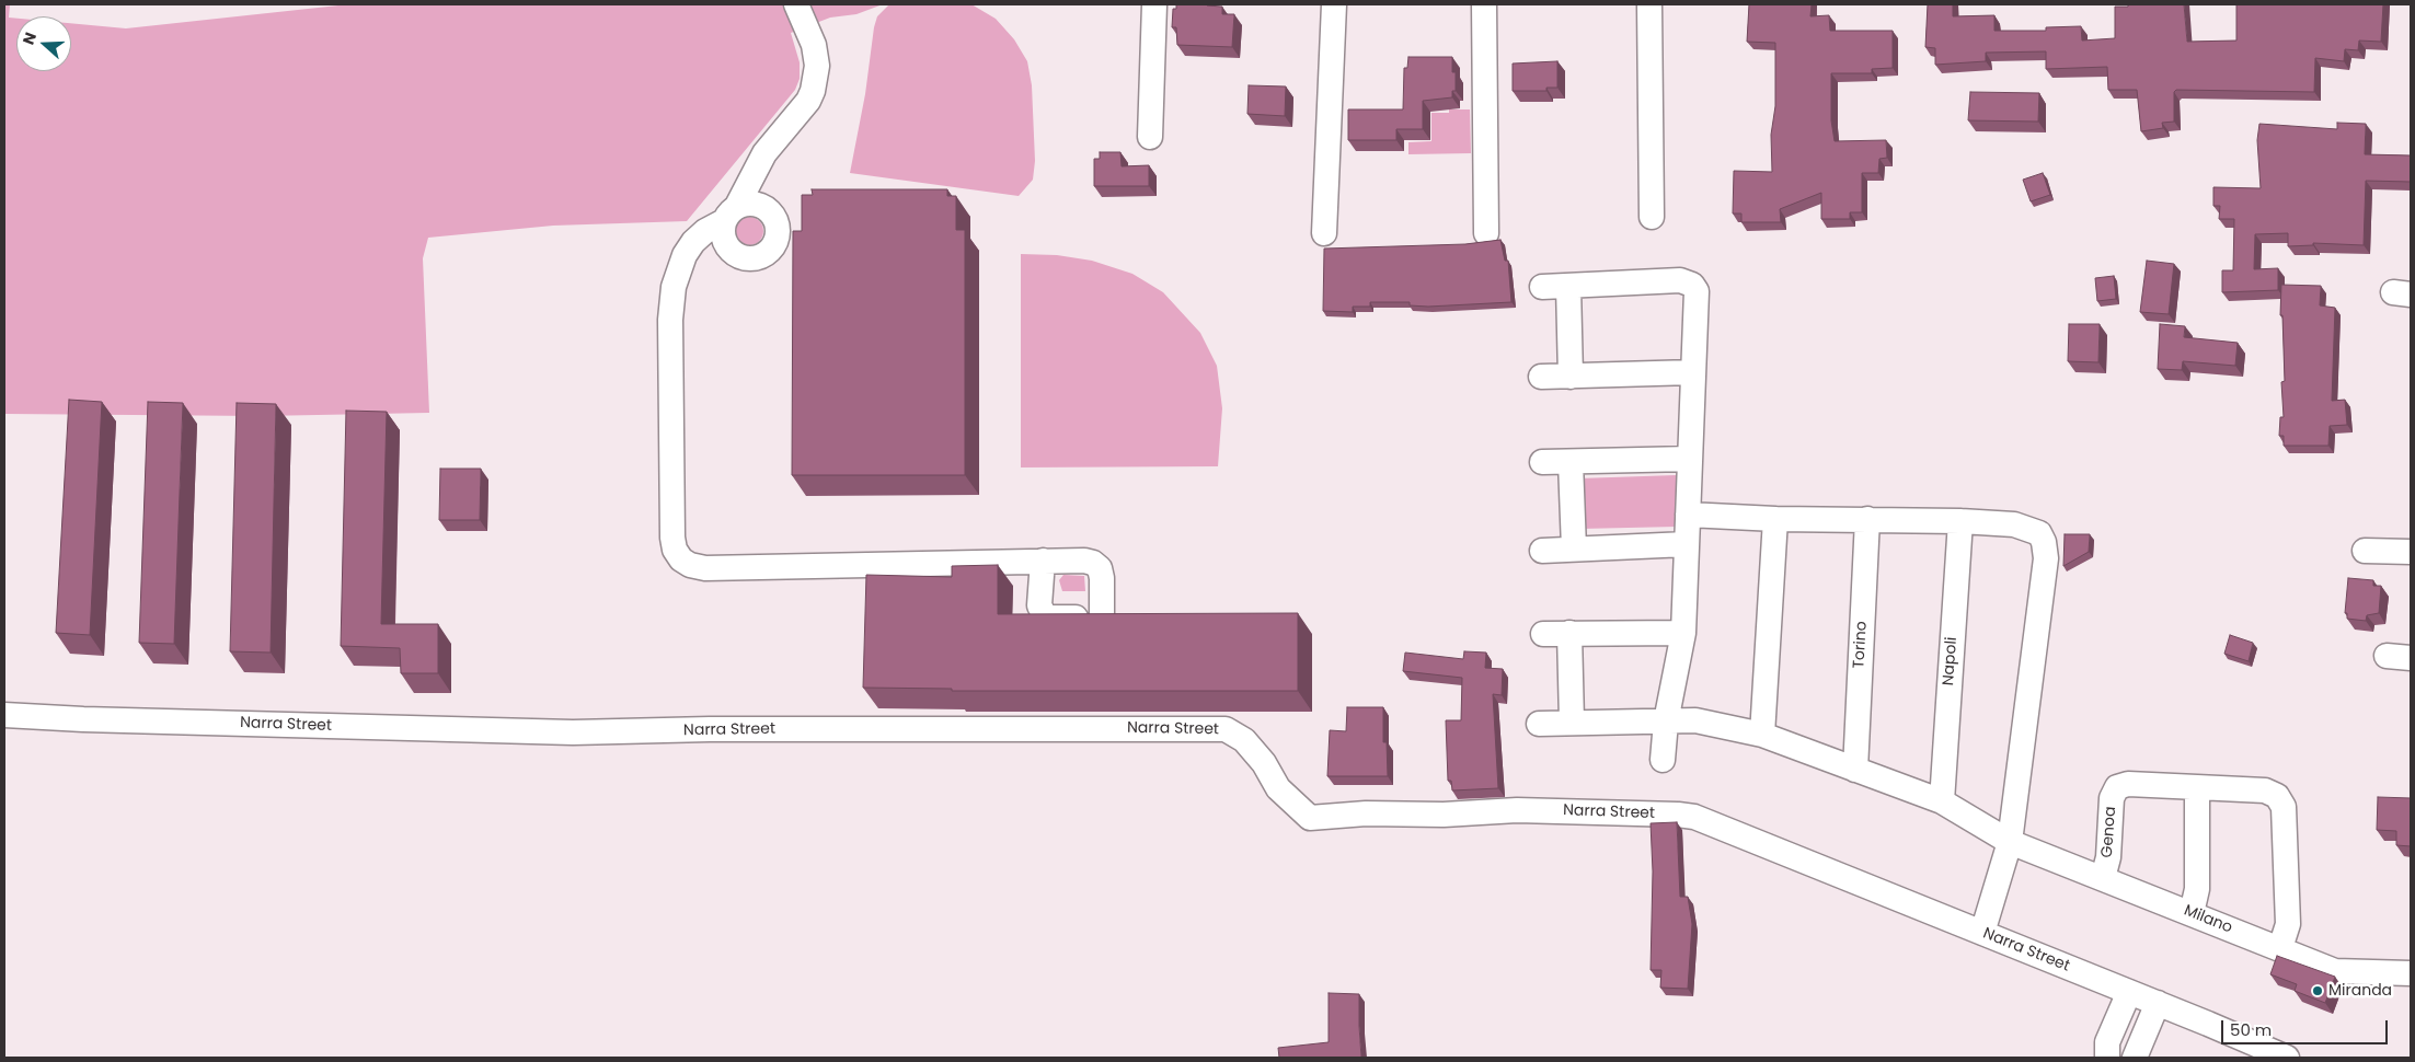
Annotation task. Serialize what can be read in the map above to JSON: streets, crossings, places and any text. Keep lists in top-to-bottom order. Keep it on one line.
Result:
{"streets":{"street":["Torino","Napoli","Narra Street","Genoa","Milano"]},"crossings":[["Torino","Milano"],["Napoli","Milano"],["Genoa","Milano"]],"places":["Miranda"],"scale_bar":"50 m","north":"left"}
